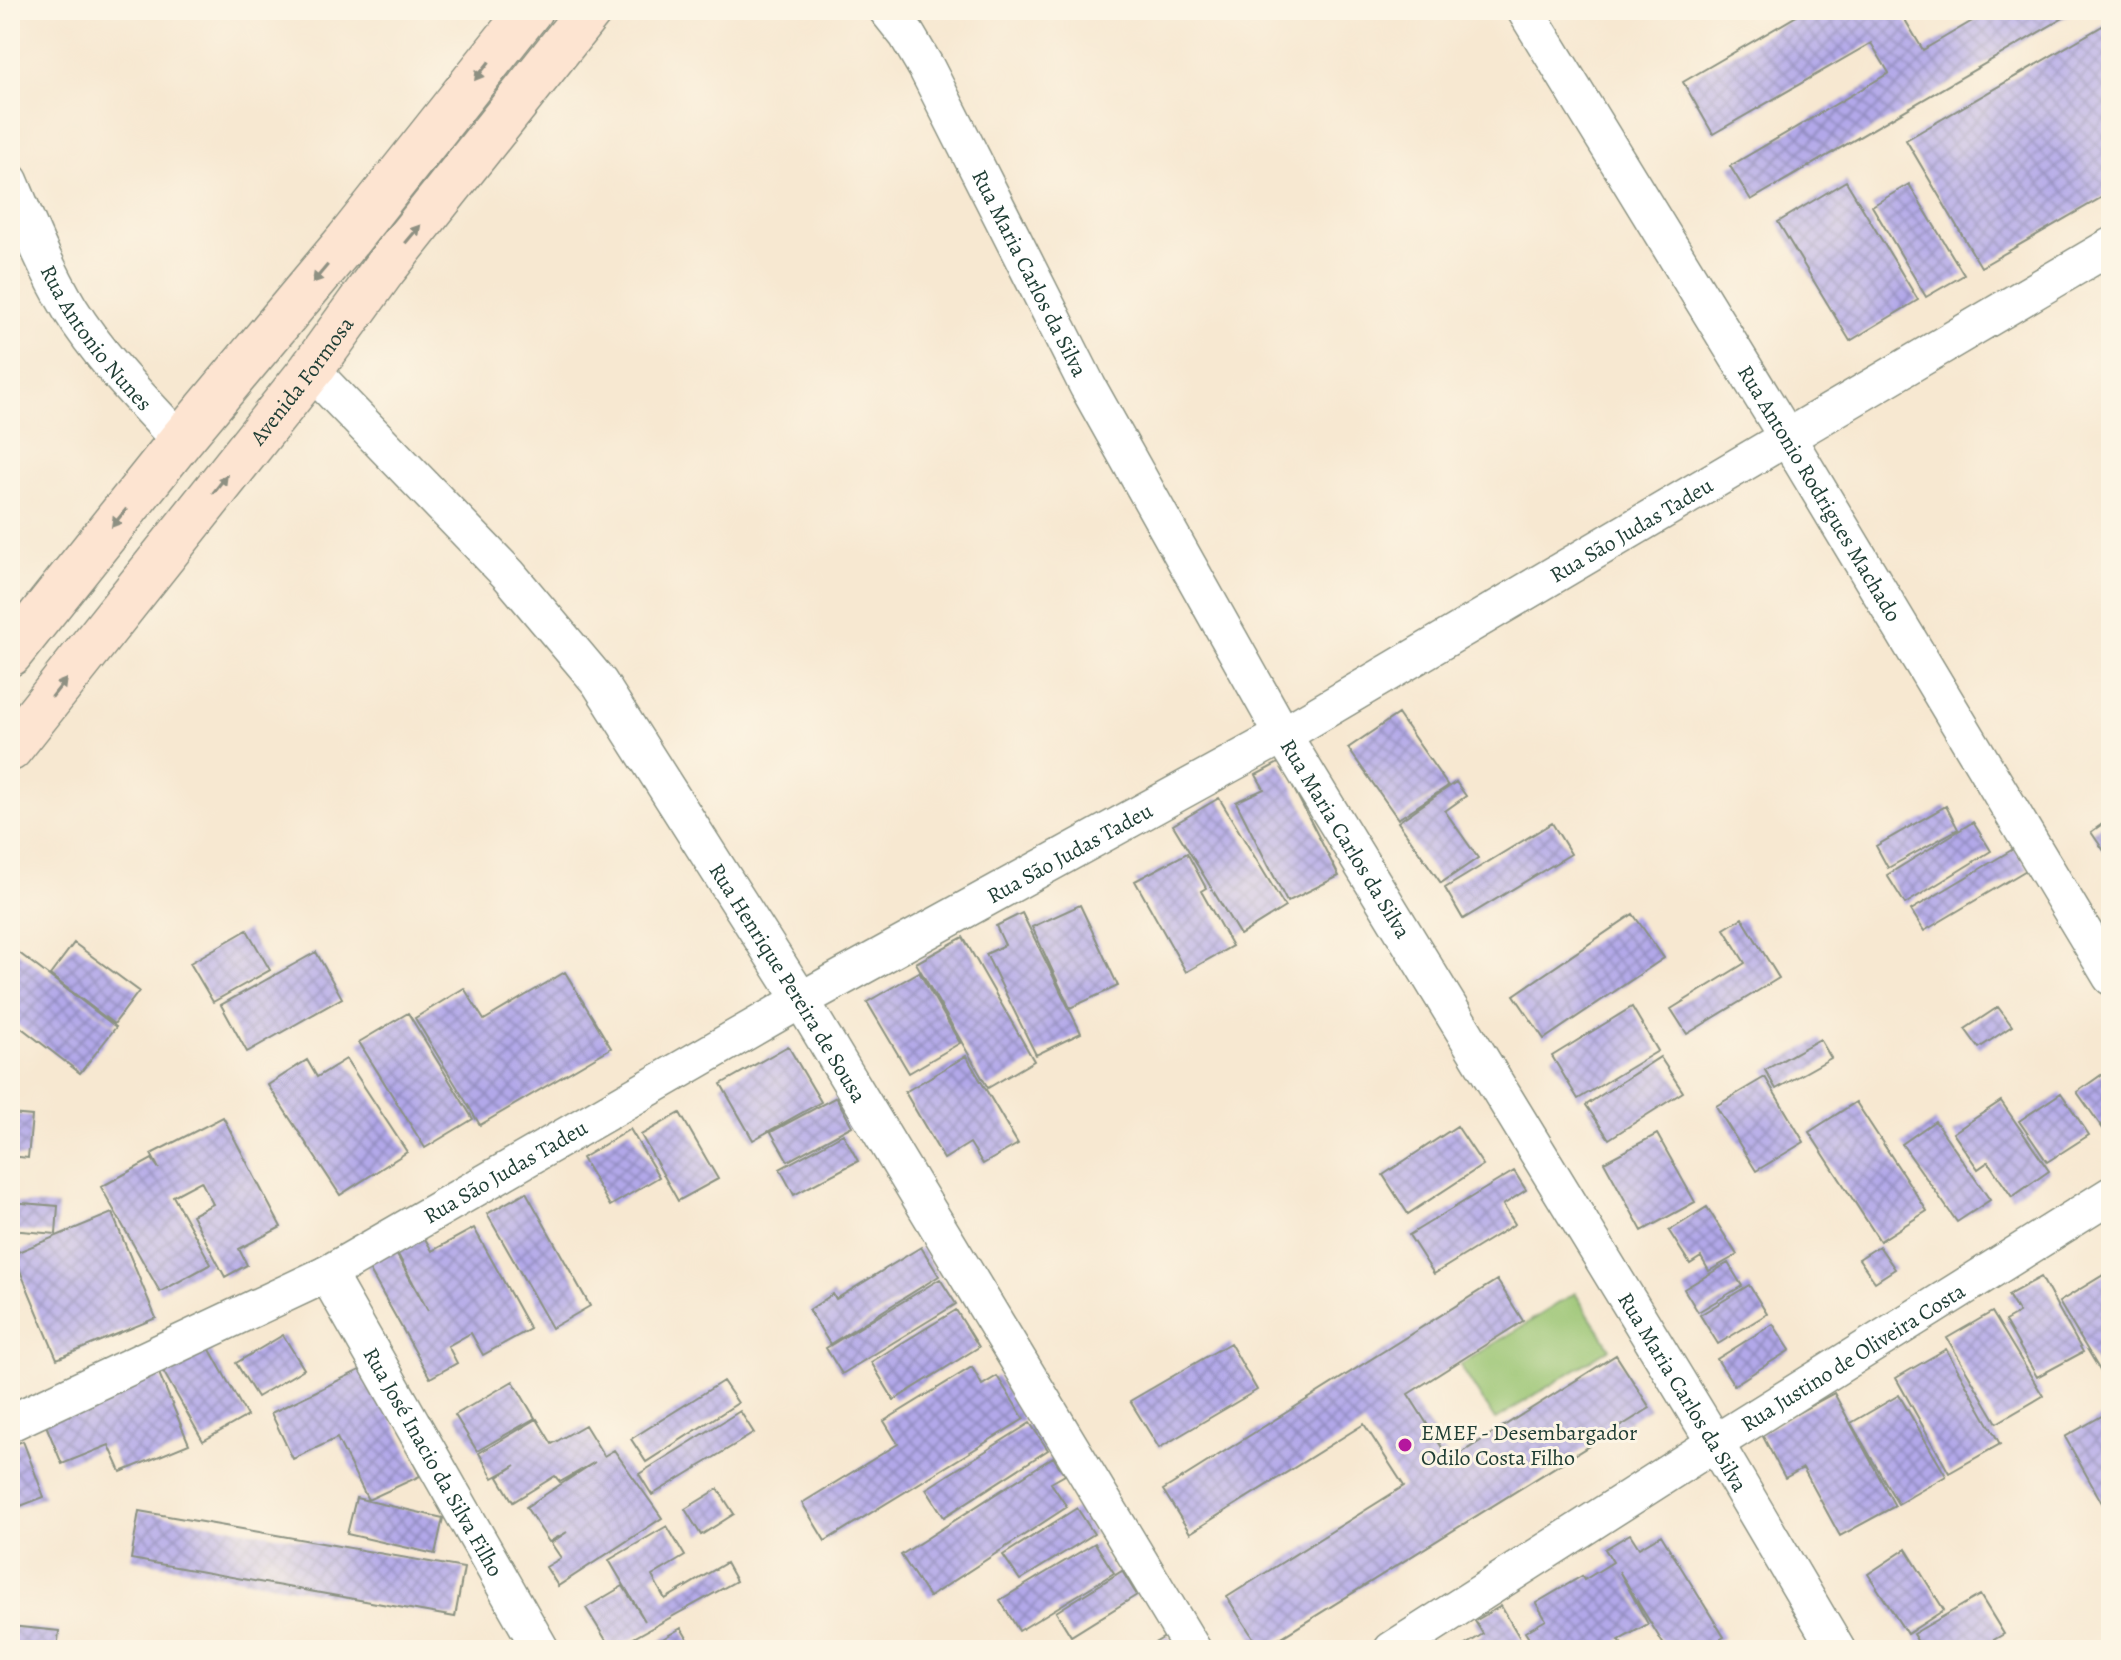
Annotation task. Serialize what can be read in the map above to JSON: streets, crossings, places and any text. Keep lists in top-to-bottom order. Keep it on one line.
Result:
{"streets":{"main road":["Avenida Formosa"],"street":["Rua Maria Carlos da Silva","Rua Antonio Nunes","Rua Antonio Rodrigues Machado","Rua São Judas Tadeu","Rua Henrique Pereira de Sousa","Rua Justino de Oliveira Costa","Rua José Inacio da Silva Filho"]},"crossings":[["Rua Maria Carlos da Silva","Rua São Judas Tadeu"],["Rua Maria Carlos da Silva","Rua Justino de Oliveira Costa"],["Avenida Formosa","Rua Henrique Pereira de Sousa"],["Rua Antonio Rodrigues Machado","Rua São Judas Tadeu"],["Rua São Judas Tadeu","Rua Henrique Pereira de Sousa"],["Rua São Judas Tadeu","Rua José Inacio da Silva Filho"]],"places":["EMEF - Desembargador Odilo Costa Filho"]}
